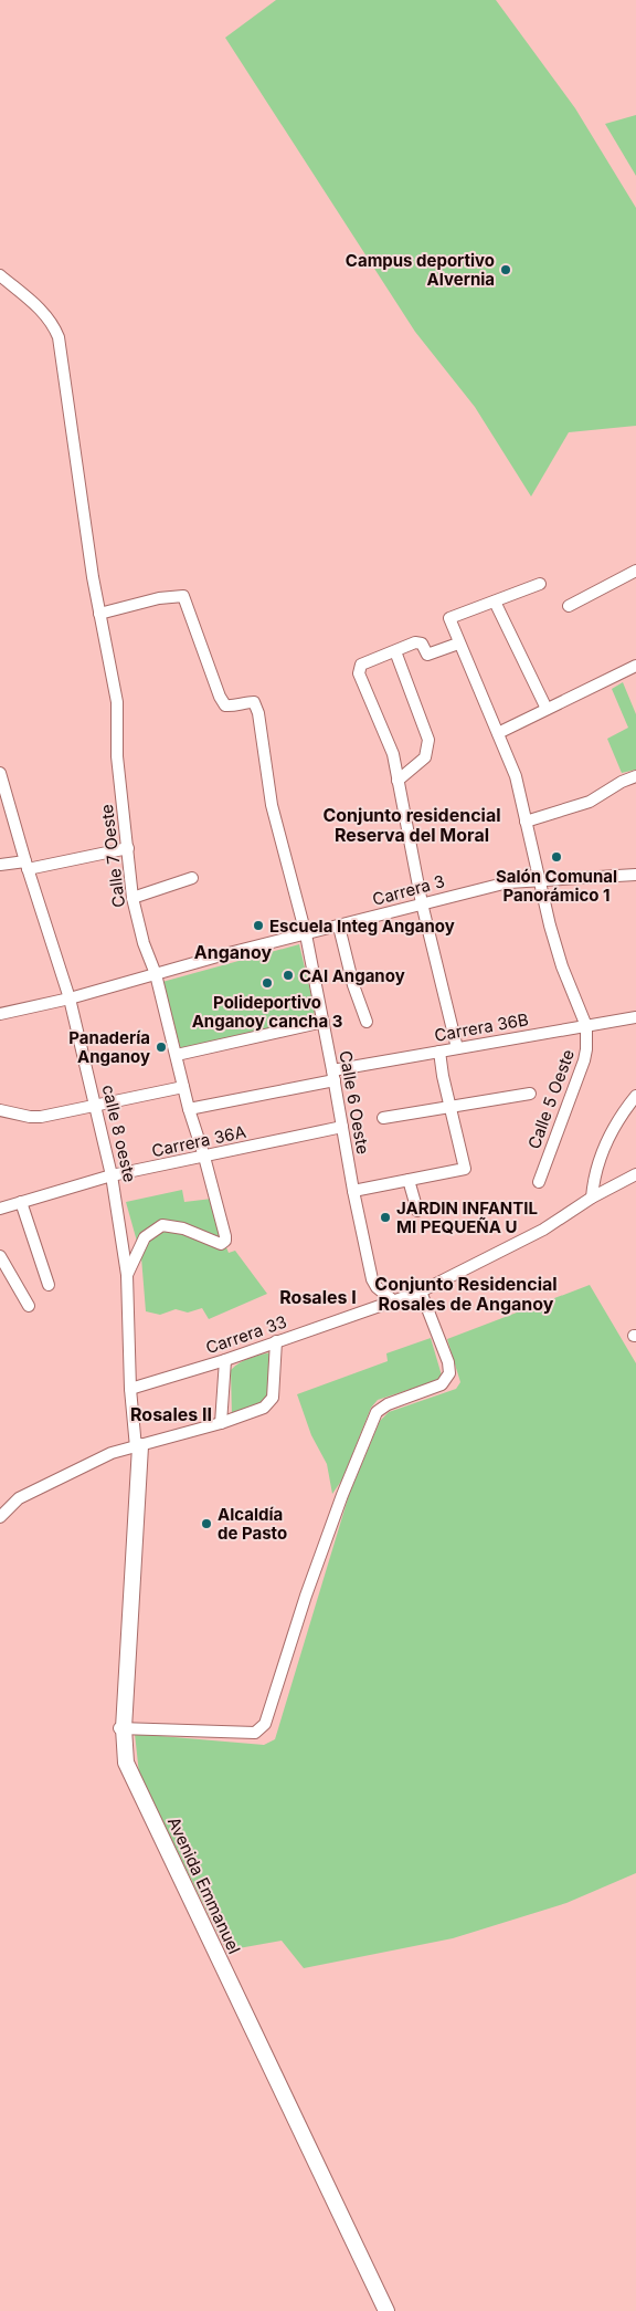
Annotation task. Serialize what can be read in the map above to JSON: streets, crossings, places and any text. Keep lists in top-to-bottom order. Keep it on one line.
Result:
{"streets":{"street":["Calle 7 Oeste","Carrera 3","Carrera 36B","Calle 5 Oeste","Calle 6 Oeste","calle 8 oeste","Carrera 36A","Carrera 33","Avenida Emmanuel"]},"crossings":[["Calle 7 Oeste","Carrera 3"],["Calle 7 Oeste","Carrera 36B"],["Calle 7 Oeste","Calle 6 Oeste"],["Calle 7 Oeste","calle 8 oeste"],["Calle 7 Oeste","Carrera 36A"],["Carrera 3","Calle 6 Oeste"],["Carrera 3","calle 8 oeste"],["Carrera 36B","Calle 5 Oeste"],["Carrera 36B","Calle 6 Oeste"],["Calle 6 Oeste","Carrera 36A"],["Calle 6 Oeste","Carrera 33"],["calle 8 oeste","Carrera 36A"],["calle 8 oeste","Carrera 33"],["calle 8 oeste","Avenida Emmanuel"]],"districts":["Conjunto residencial Reserva del Moral","Anganoy","Conjunto Residencial Rosales de Anganoy","Rosales I","Rosales II"],"places":["Campus deportivo Alvernia","Salón Comunal Panorámico 1","Escuela Integ Anganoy","CAI Anganoy","Polideportivo Anganoy cancha 3","Panadería Anganoy","JARDIN INFANTIL MI PEQUEÑA U","Alcaldía de Pasto"]}
